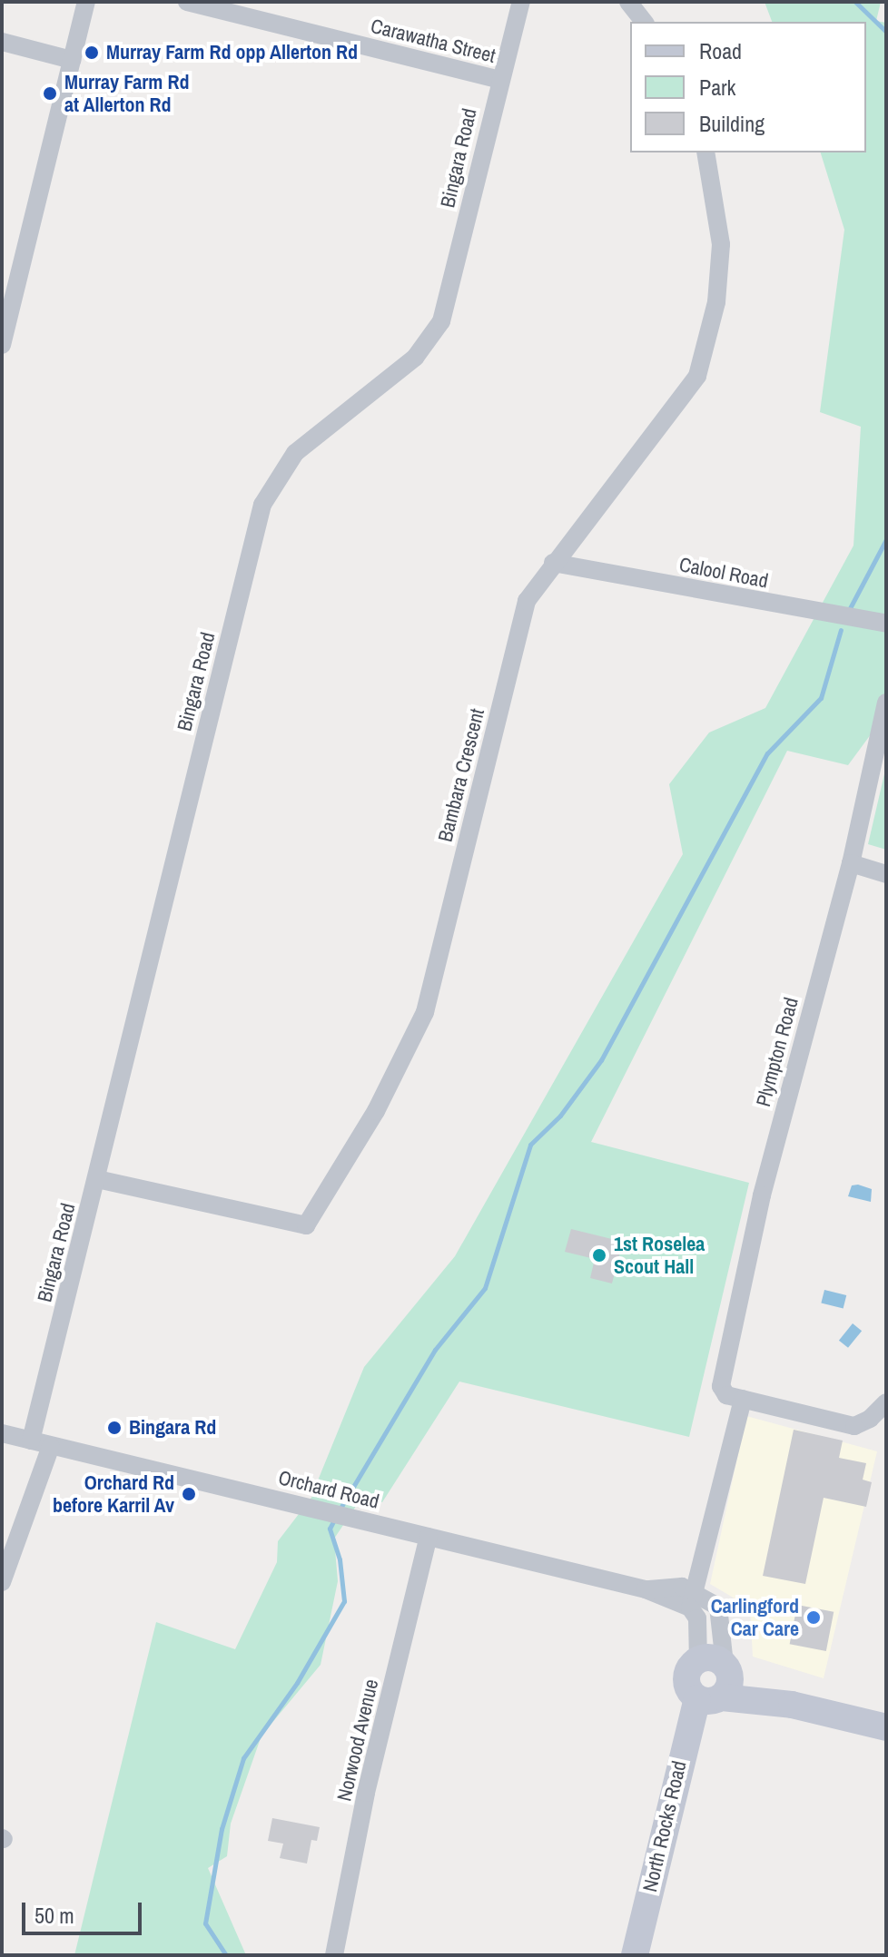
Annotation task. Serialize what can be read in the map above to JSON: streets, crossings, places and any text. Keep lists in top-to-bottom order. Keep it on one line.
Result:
{"streets":{"street":["Carawatha Street","Bingara Road","Calool Road","Bambara Crescent","Plympton Road","Orchard Road","Norwood Avenue","North Rocks Road"]},"crossings":[["Carawatha Street","Bingara Road"],["Bingara Road","Bambara Crescent"],["Bingara Road","Orchard Road"],["Calool Road","Bambara Crescent"],["Plympton Road","North Rocks Road"],["Orchard Road","Norwood Avenue"],["Orchard Road","North Rocks Road"]],"places":["Murray Farm Rd opp Allerton Rd","Murray Farm Rd at Allerton Rd","1st Roselea Scout Hall","Bingara Rd","Orchard Rd before Karril Av","Carlingford Car Care"],"legend":["Road","Park","Building"],"scale_bar":"50 m"}
